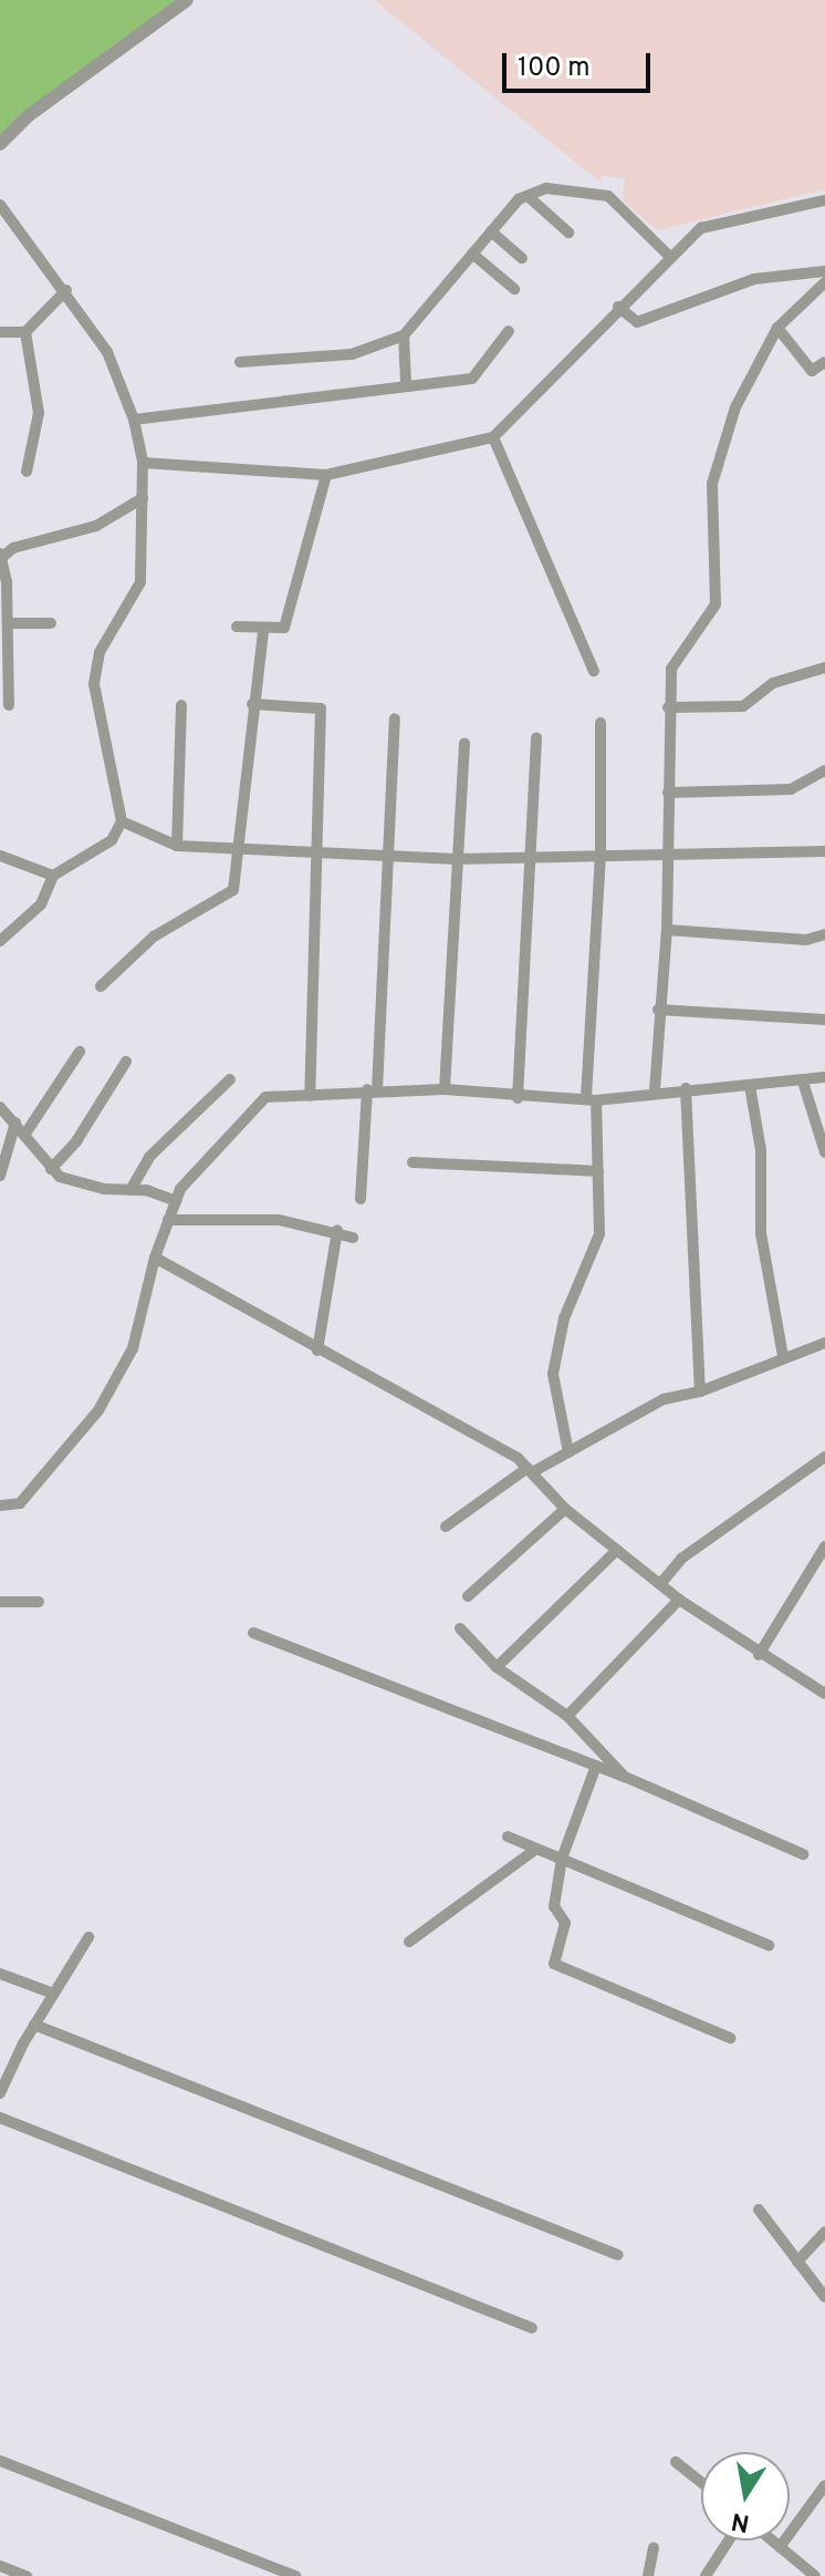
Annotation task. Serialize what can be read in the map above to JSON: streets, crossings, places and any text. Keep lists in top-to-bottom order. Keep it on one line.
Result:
{"scale_bar":"100 m","north":"bottom"}
